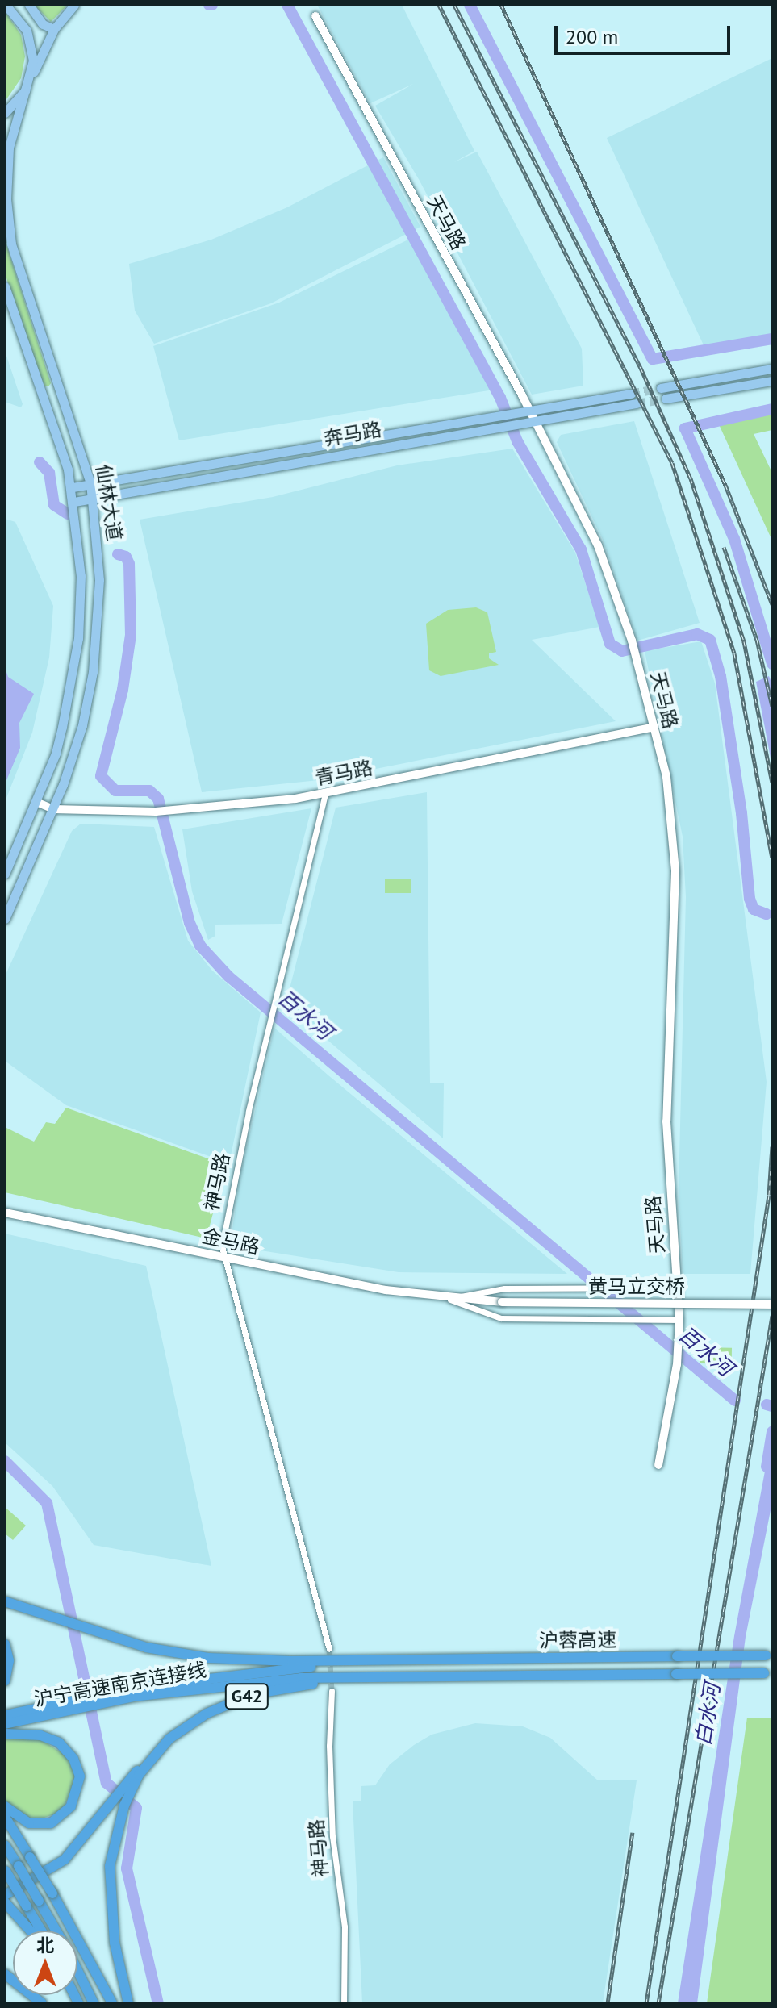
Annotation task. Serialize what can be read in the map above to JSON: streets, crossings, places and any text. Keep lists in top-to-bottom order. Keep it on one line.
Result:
{"streets":{"highway":["沪蓉高速","沪宁高速南京连接线","G42"],"main road":["奔马路","仙林大道"],"street":["天马路","青马路","神马路","金马路","黄马立交桥"]},"crossings":[["天马路","奔马路"],["天马路","青马路"],["天马路","金马路"],["奔马路","仙林大道"],["仙林大道","青马路"],["青马路","神马路"],["神马路","金马路"],["金马路","黄马立交桥"],["沪蓉高速","沪宁高速南京连接线"],["沪蓉高速","G42"],["沪宁高速南京连接线","G42"]],"water":["百水河","白水河"],"scale_bar":"200 m","north":"top"}
